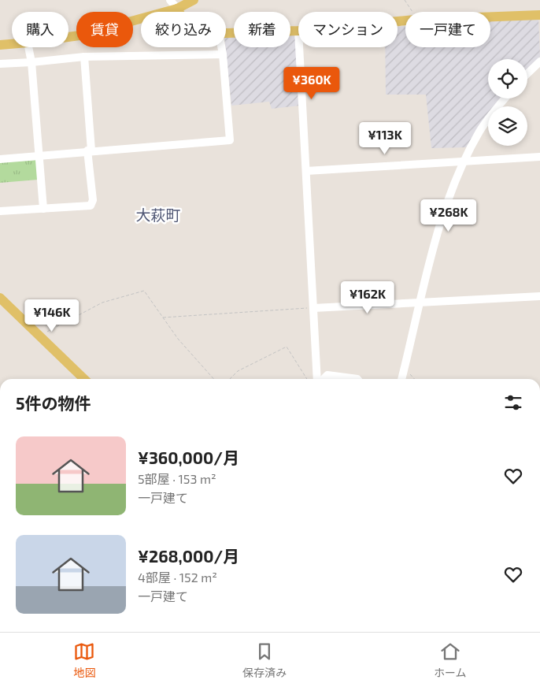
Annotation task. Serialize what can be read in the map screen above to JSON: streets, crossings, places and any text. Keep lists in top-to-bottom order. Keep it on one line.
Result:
{"districts":["大萩町"],"page":{"chip":["購入","賃貸","絞り込み","新着","マンション","一戸建て"],"price":["¥360K","¥113K","¥268K","¥162K","¥146K"],"heading":"5件の物件","list":[{"name":"¥360,000/月","note":"5部屋 · 153 m² · 一戸建て"},{"name":"¥268,000/月","note":"4部屋 · 152 m² · 一戸建て"}],"tabs":["地図","保存済み","ホーム"]}}
